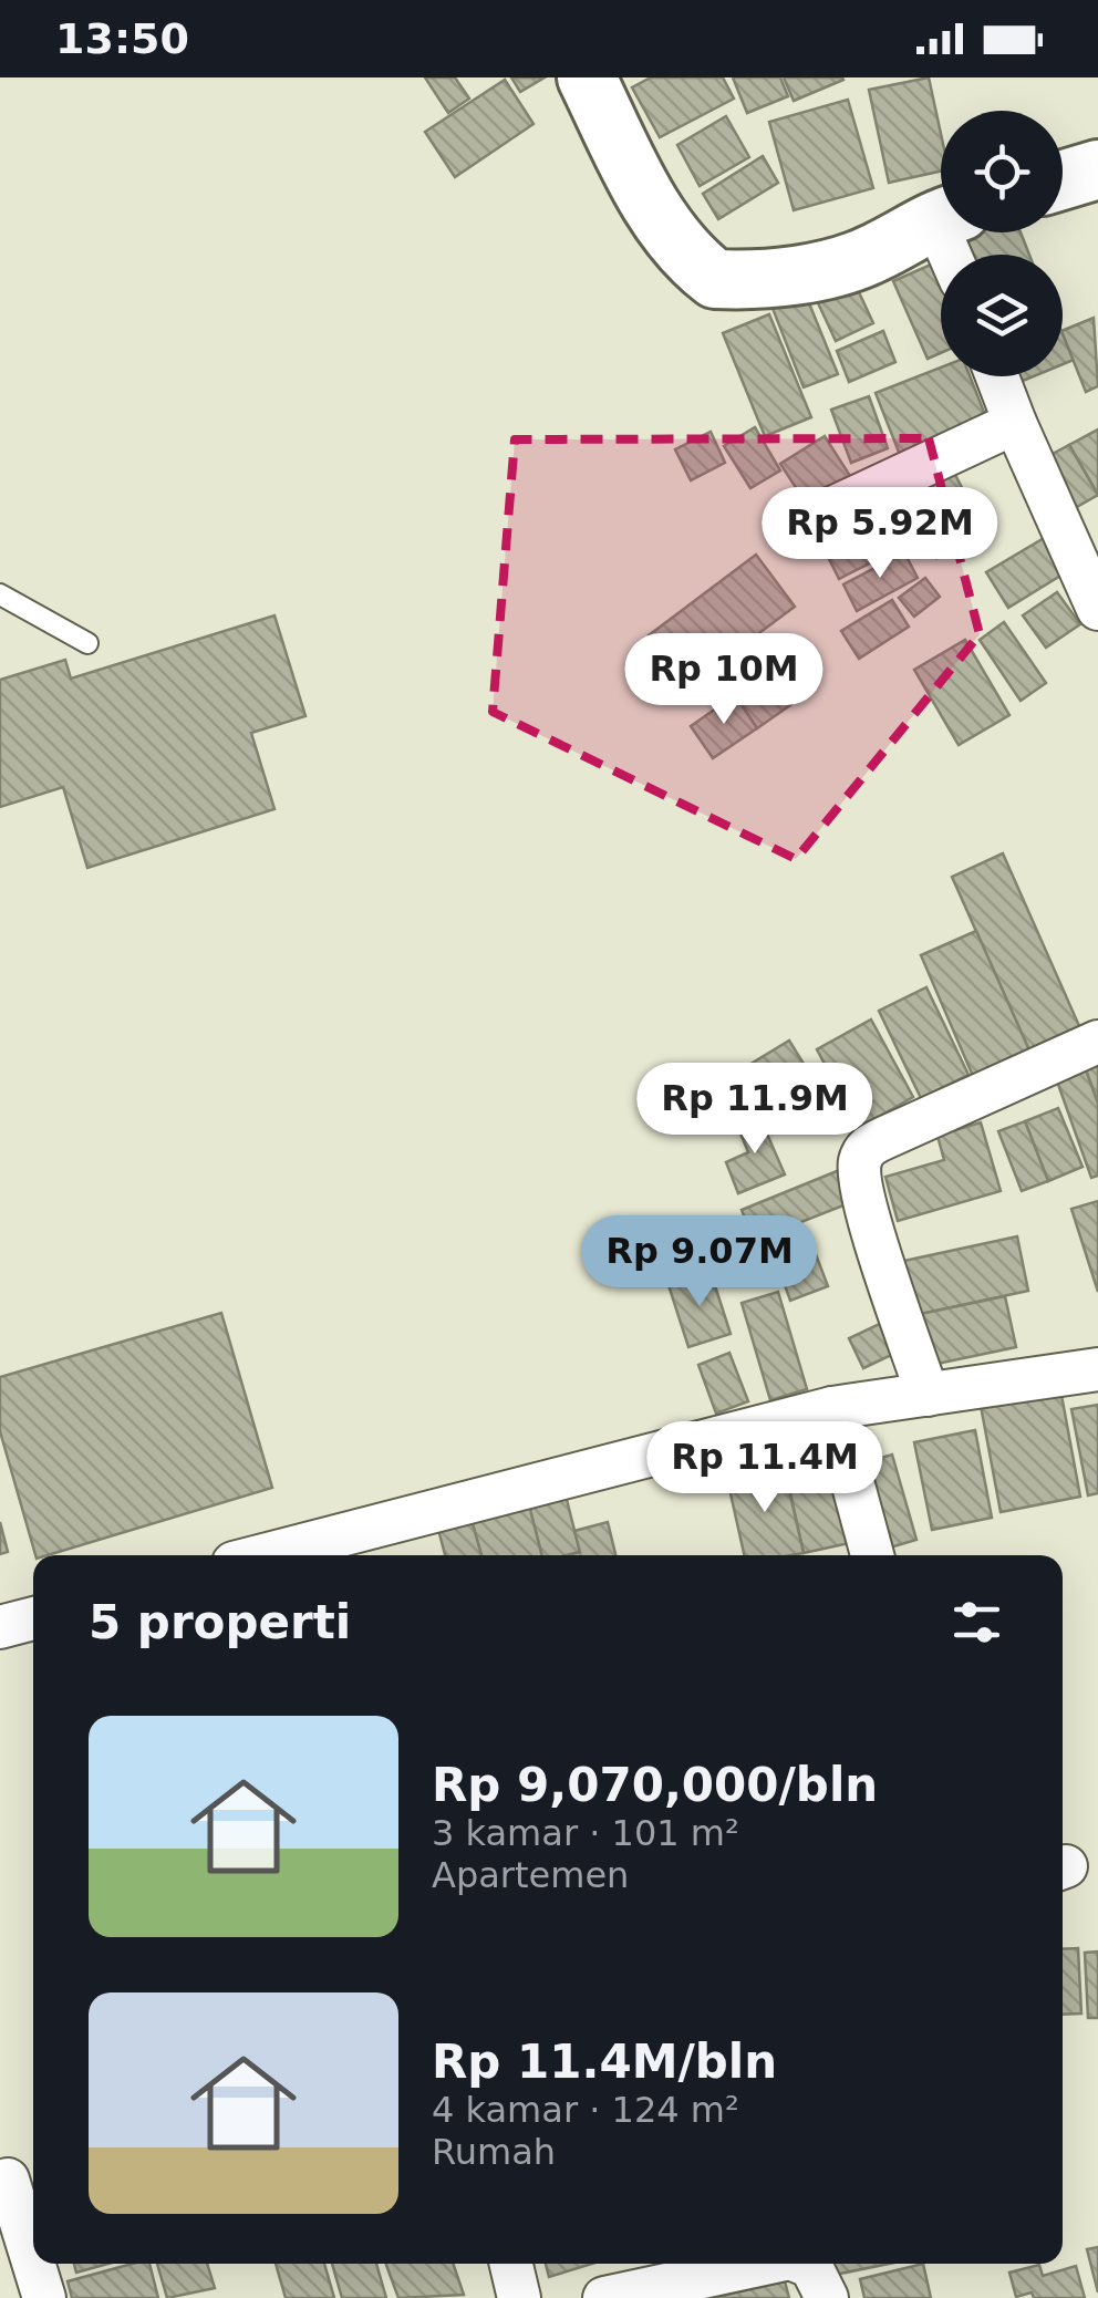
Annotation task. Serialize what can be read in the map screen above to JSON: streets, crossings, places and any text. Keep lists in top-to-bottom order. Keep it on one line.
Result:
{"page":{"status":"13:50","price":["Rp 5.92M","Rp 10M","Rp 11.9M","Rp 9.07M","Rp 11.4M"],"heading":"5 properti","list":[{"name":"Rp 9,070,000/bln","note":"3 kamar · 101 m² · Apartemen"},{"name":"Rp 11.4M/bln","note":"4 kamar · 124 m² · Rumah"}]}}
